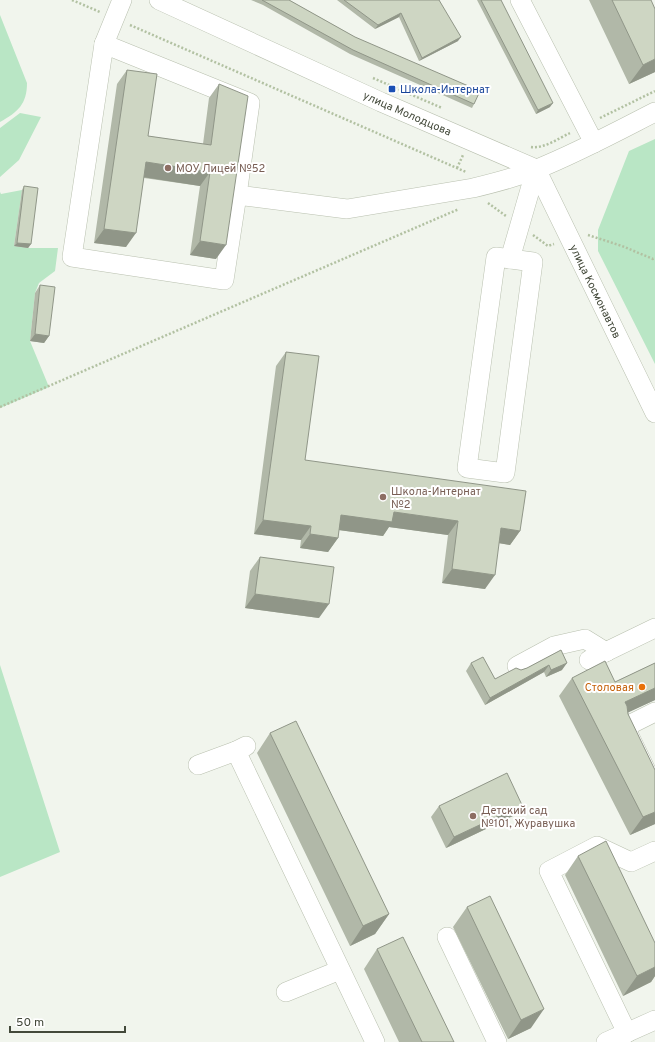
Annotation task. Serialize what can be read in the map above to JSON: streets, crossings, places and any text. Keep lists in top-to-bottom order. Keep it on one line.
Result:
{"streets":{"street":["улица Молодцова","улица Космонавтов"]},"crossings":[["улица Молодцова","улица Космонавтов"]],"places":{"transit":["Школа-Интернат"],"other":["МОУ Лицей №52","Школа-Интернат №2","Столовая","Детский сад №101, Журавушка"]},"scale_bar":"50 m"}
